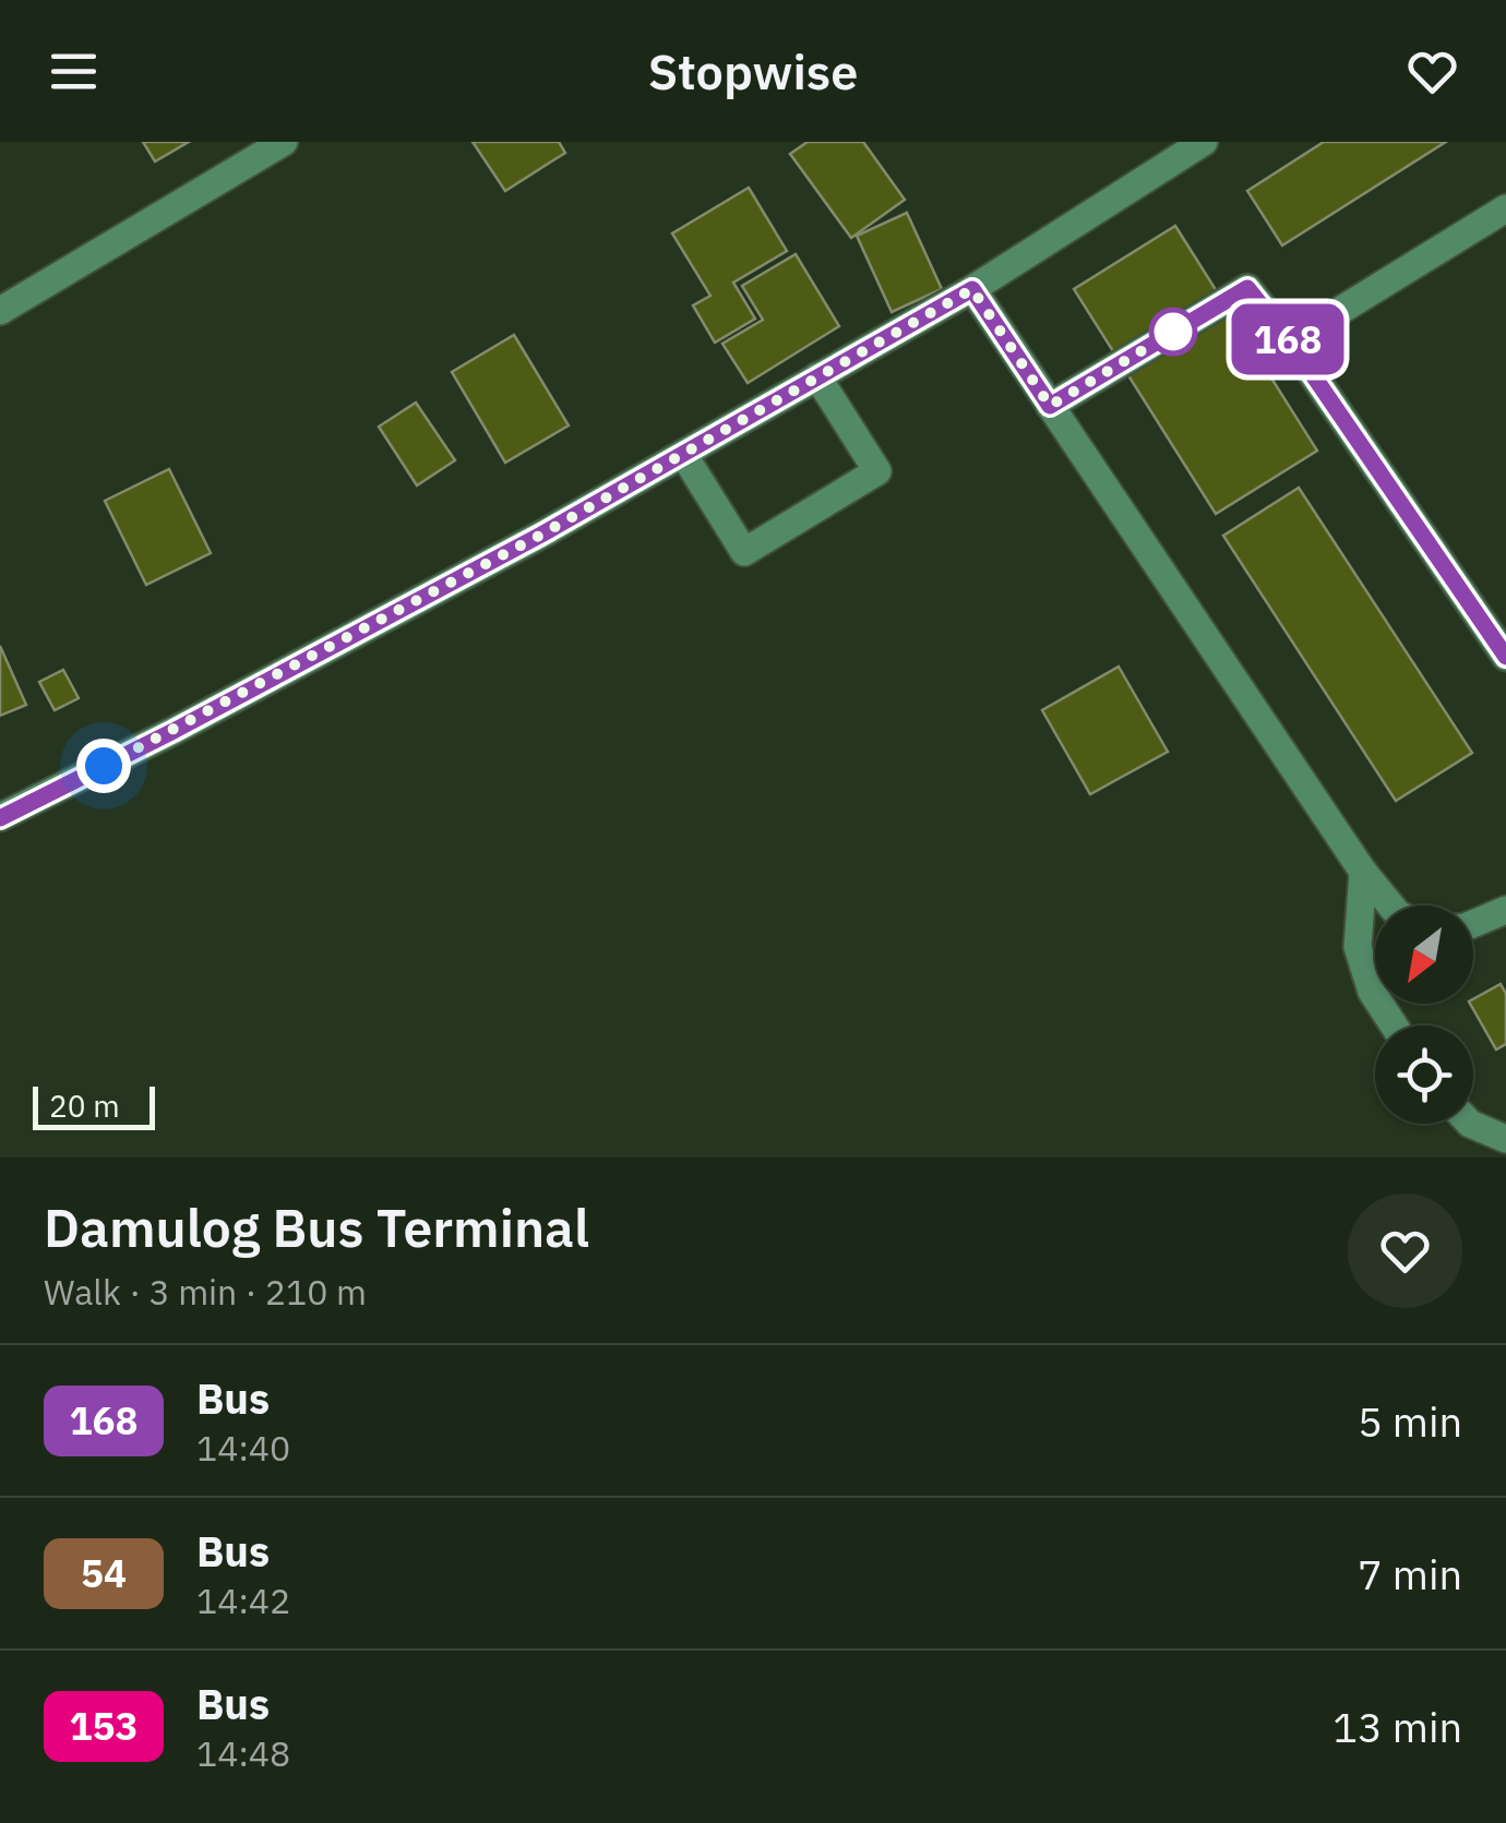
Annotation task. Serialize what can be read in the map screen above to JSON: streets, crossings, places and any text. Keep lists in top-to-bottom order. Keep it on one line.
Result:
{"lines":["bus line 168"],"scale_bar":"20 m","north":"bottom left","page":{"header":"Stopwise","on_map":"168","scale":"20 m","heading":["Damulog Bus Terminal","Walk · 3 min · 210 m"],"list":[{"mark":"168","name":"Bus","note":"14:40","value":"5 min"},{"mark":"54","name":"Bus","note":"14:42","value":"7 min"},{"mark":"153","name":"Bus","note":"14:48","value":"13 min"}]}}
